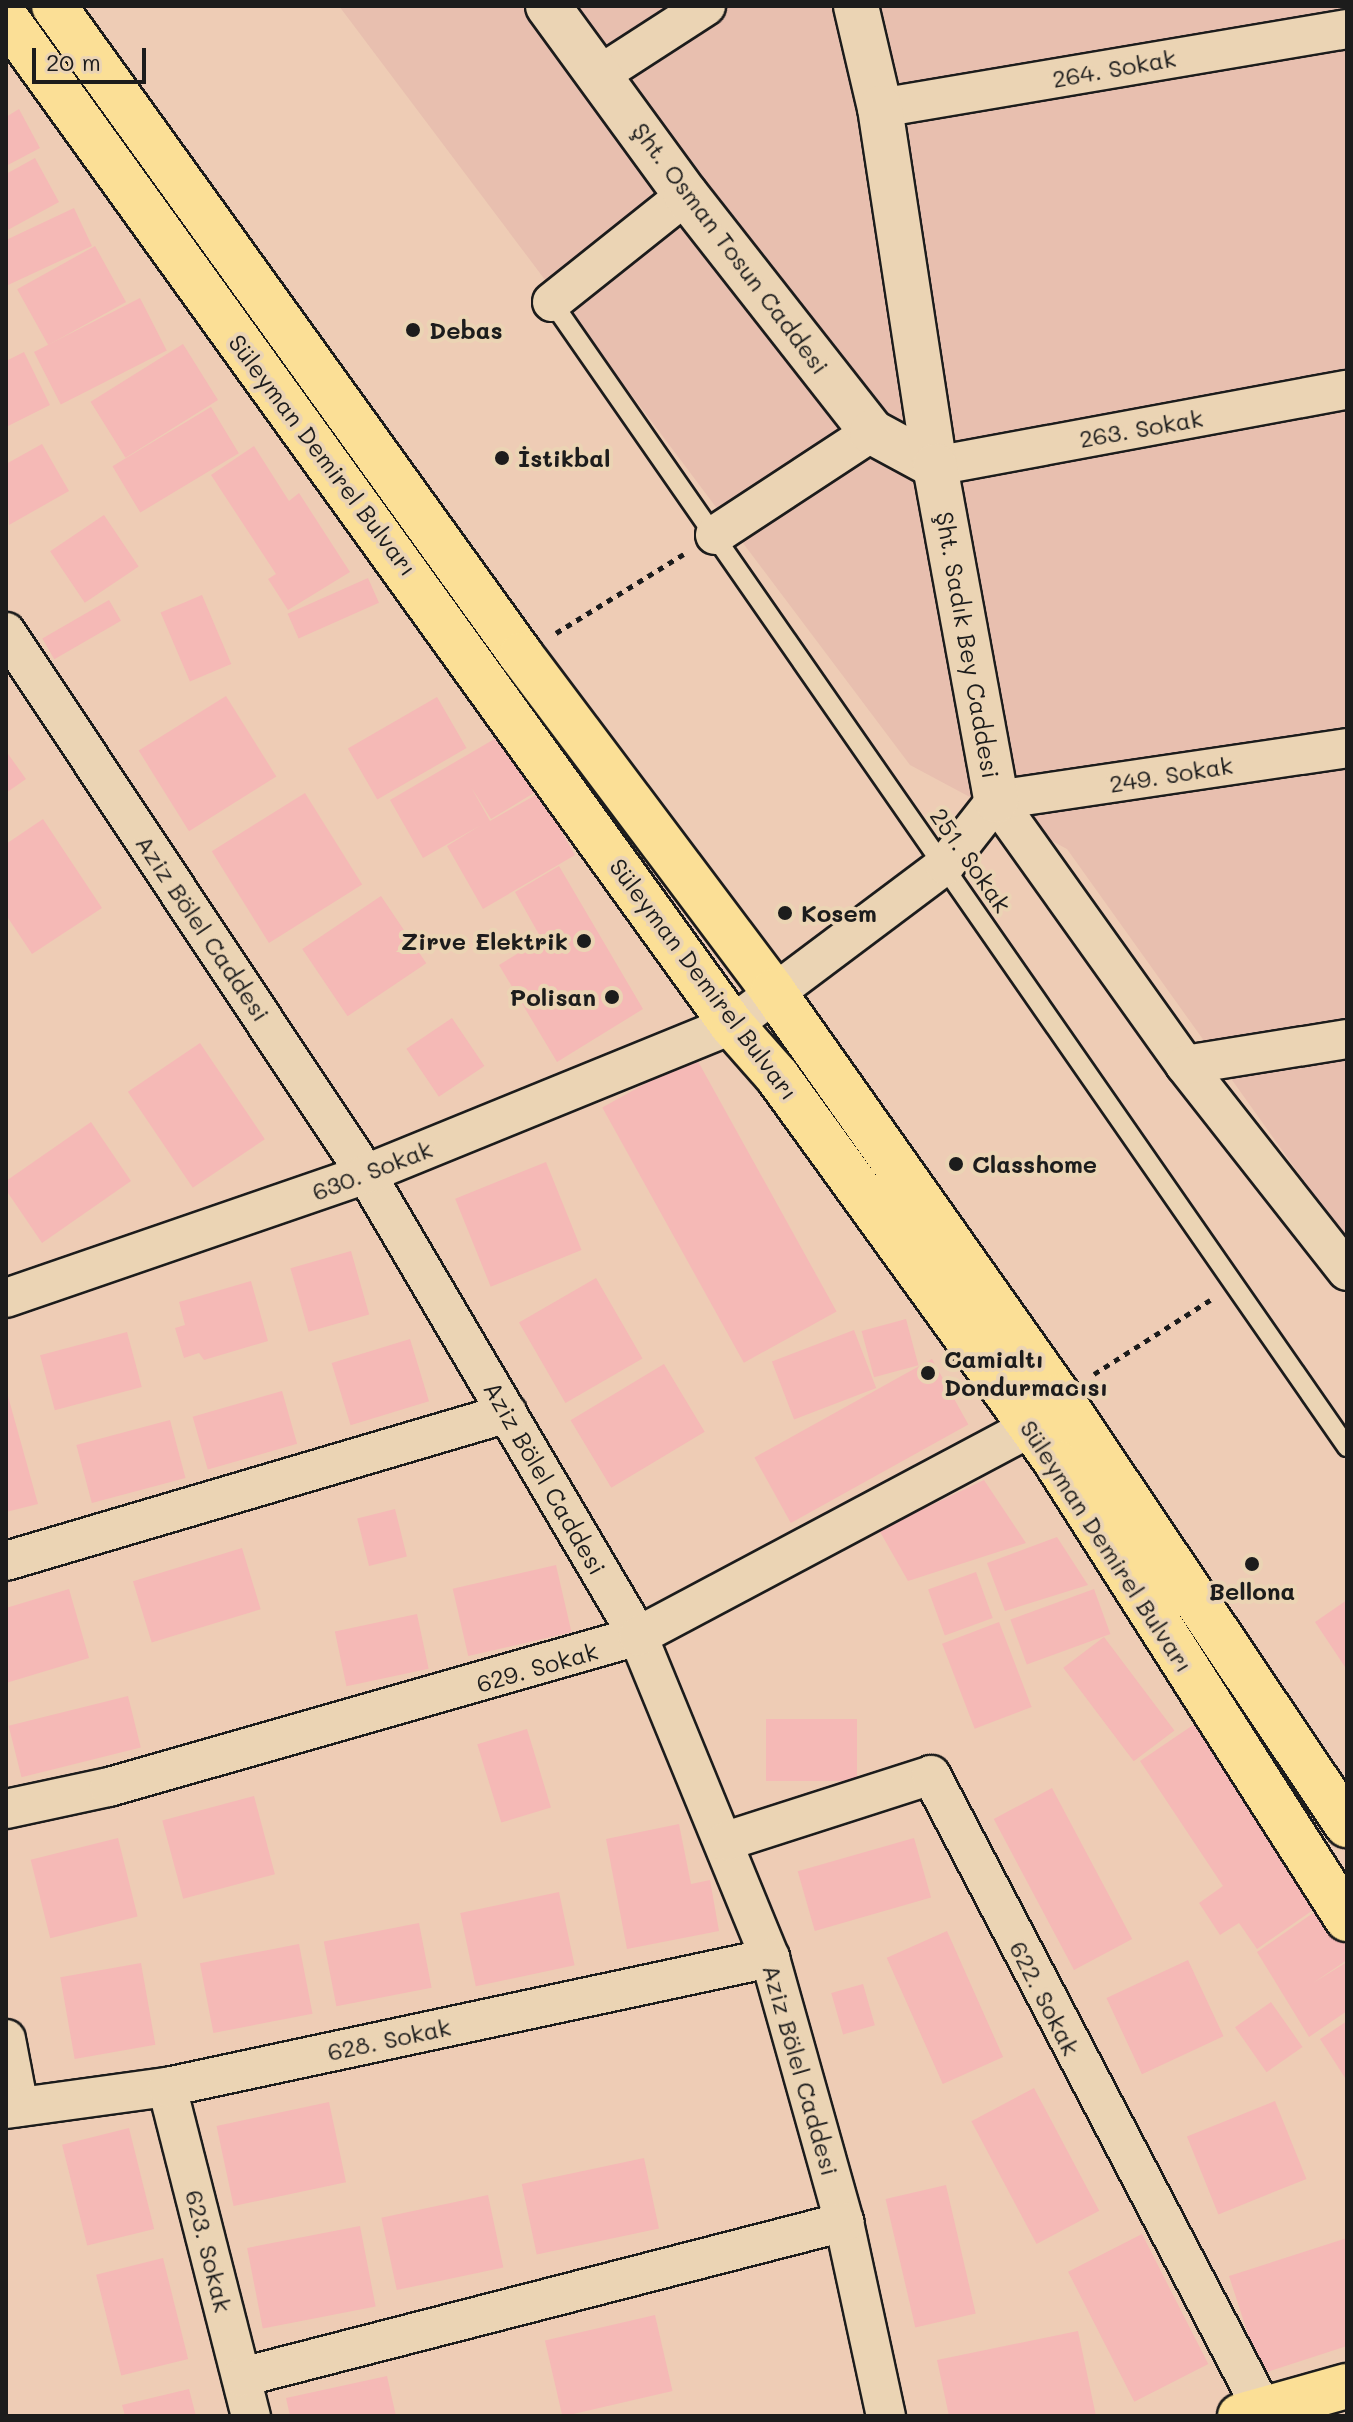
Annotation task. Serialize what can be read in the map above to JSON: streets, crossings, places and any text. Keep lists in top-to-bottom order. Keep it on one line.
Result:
{"streets":{"main road":["Süleyman Demirel Bulvarı"],"street":["264. Sokak","Şht. Osman Tosun Caddesi","263. Sokak","Şht. Sadık Bey Caddesi","249. Sokak","Aziz Bölel Caddesi","630. Sokak","629. Sokak","622. Sokak","628. Sokak","623. Sokak"],"lane":["251. Sokak"]},"crossings":[["264. Sokak","Şht. Sadık Bey Caddesi"],["Şht. Osman Tosun Caddesi","263. Sokak"],["Şht. Osman Tosun Caddesi","Şht. Sadık Bey Caddesi"],["263. Sokak","Şht. Sadık Bey Caddesi"],["Süleyman Demirel Bulvarı","630. Sokak"],["Süleyman Demirel Bulvarı","629. Sokak"],["Şht. Sadık Bey Caddesi","249. Sokak"],["Şht. Sadık Bey Caddesi","630. Sokak"],["249. Sokak","630. Sokak"],["251. Sokak","630. Sokak"],["Aziz Bölel Caddesi","630. Sokak"],["Aziz Bölel Caddesi","629. Sokak"],["Aziz Bölel Caddesi","622. Sokak"],["Aziz Bölel Caddesi","628. Sokak"],["628. Sokak","623. Sokak"]],"places":["Debas","İstikbal","Kosem","Zirve Elektrik","Polisan","Classhome","Camialtı Dondurmacısı","Bellona"],"scale_bar":"20 m"}
